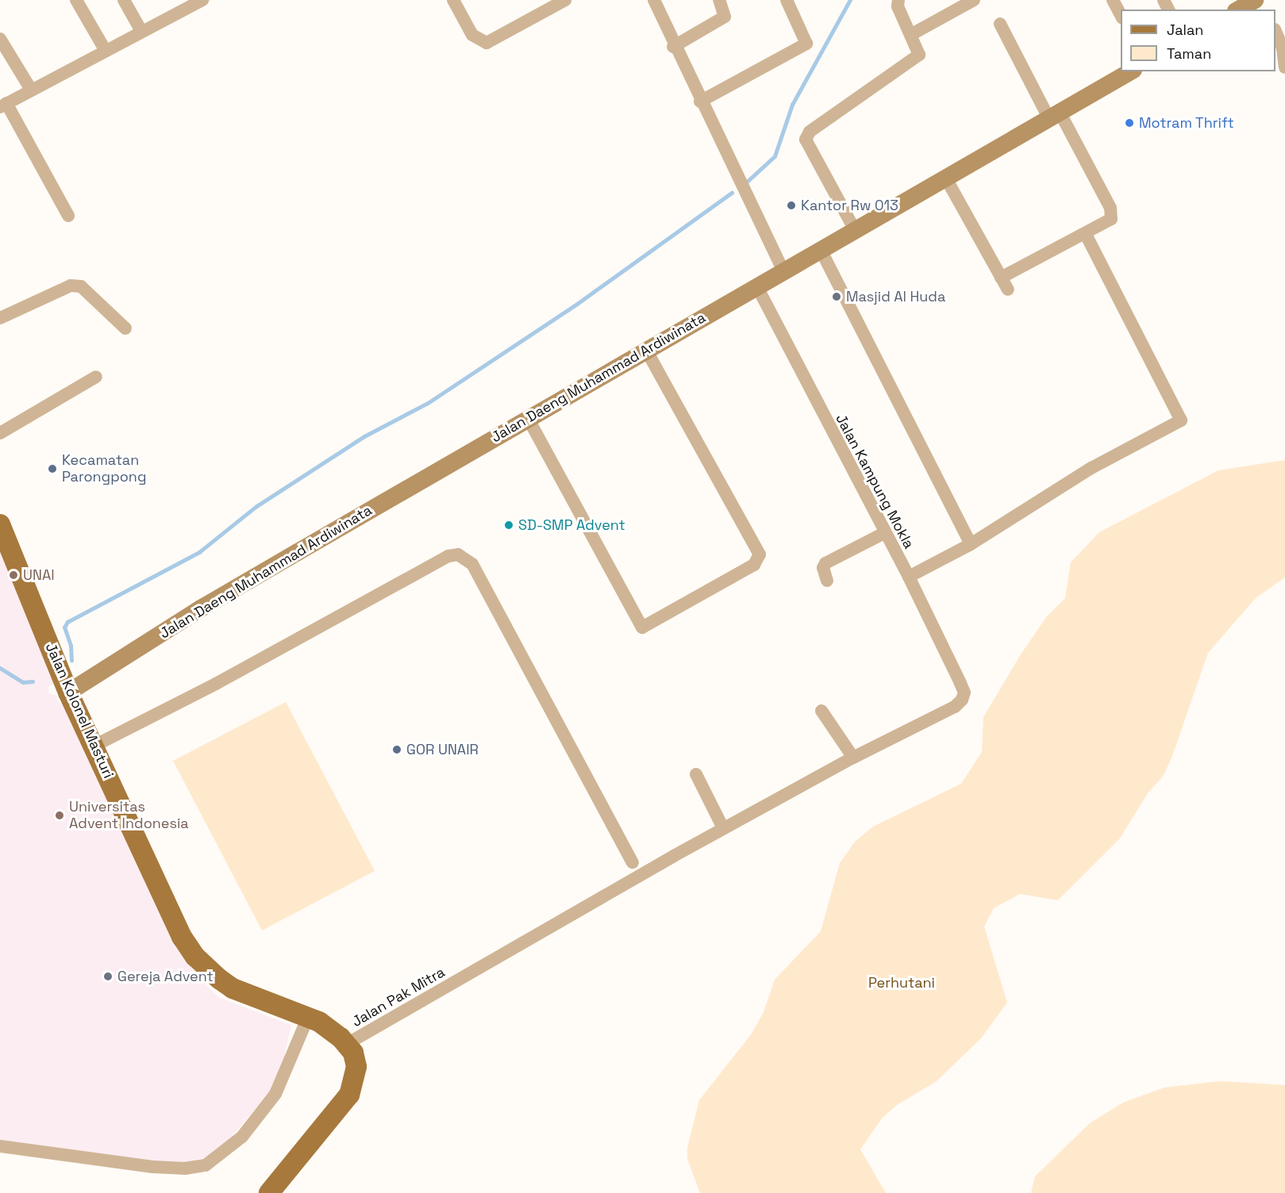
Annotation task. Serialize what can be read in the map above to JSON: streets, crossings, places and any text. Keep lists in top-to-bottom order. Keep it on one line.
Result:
{"streets":{"main road":["Jalan Daeng Muhammad Ardiwinata","Jalan Kolonel Masturi"],"street":["Jalan Kampung Mokla","Jalan Pak Mitra"]},"crossings":[["Jalan Daeng Muhammad Ardiwinata","Jalan Kampung Mokla"],["Jalan Daeng Muhammad Ardiwinata","Jalan Kolonel Masturi"],["Jalan Kampung Mokla","Jalan Pak Mitra"],["Jalan Kolonel Masturi","Jalan Pak Mitra"]],"parks":["Perhutani"],"places":["Motram Thrift","Kantor Rw 013","Masjid Al Huda","Kecamatan Parongpong","SD-SMP Advent","UNAI","GOR UNAIR","Universitas Advent Indonesia","Gereja Advent"],"legend":["Jalan","Taman"]}
